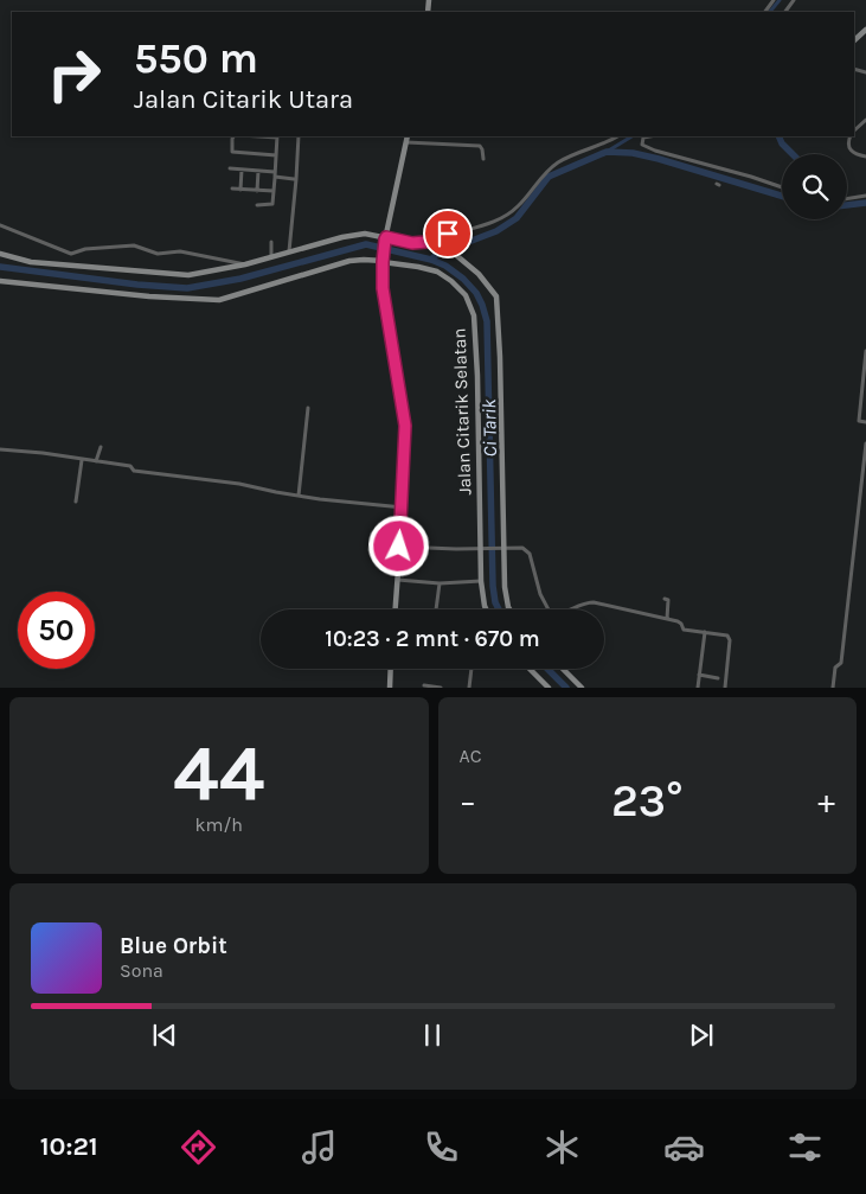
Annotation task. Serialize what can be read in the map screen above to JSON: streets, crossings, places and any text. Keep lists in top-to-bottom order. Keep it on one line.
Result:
{"streets":{"street":["Jalan Citarik Selatan"]},"water":["Ci Tarik"],"page":{"turn":["550 m","Jalan Citarik Utara"],"limit":"50","trip":"10:23 · 2 mnt · 670 m","tile":[["44","km/h"],"AC"],"heat":["−","23°","+"],"song":["Blue Orbit","Sona"],"tabs":"10:21"}}
